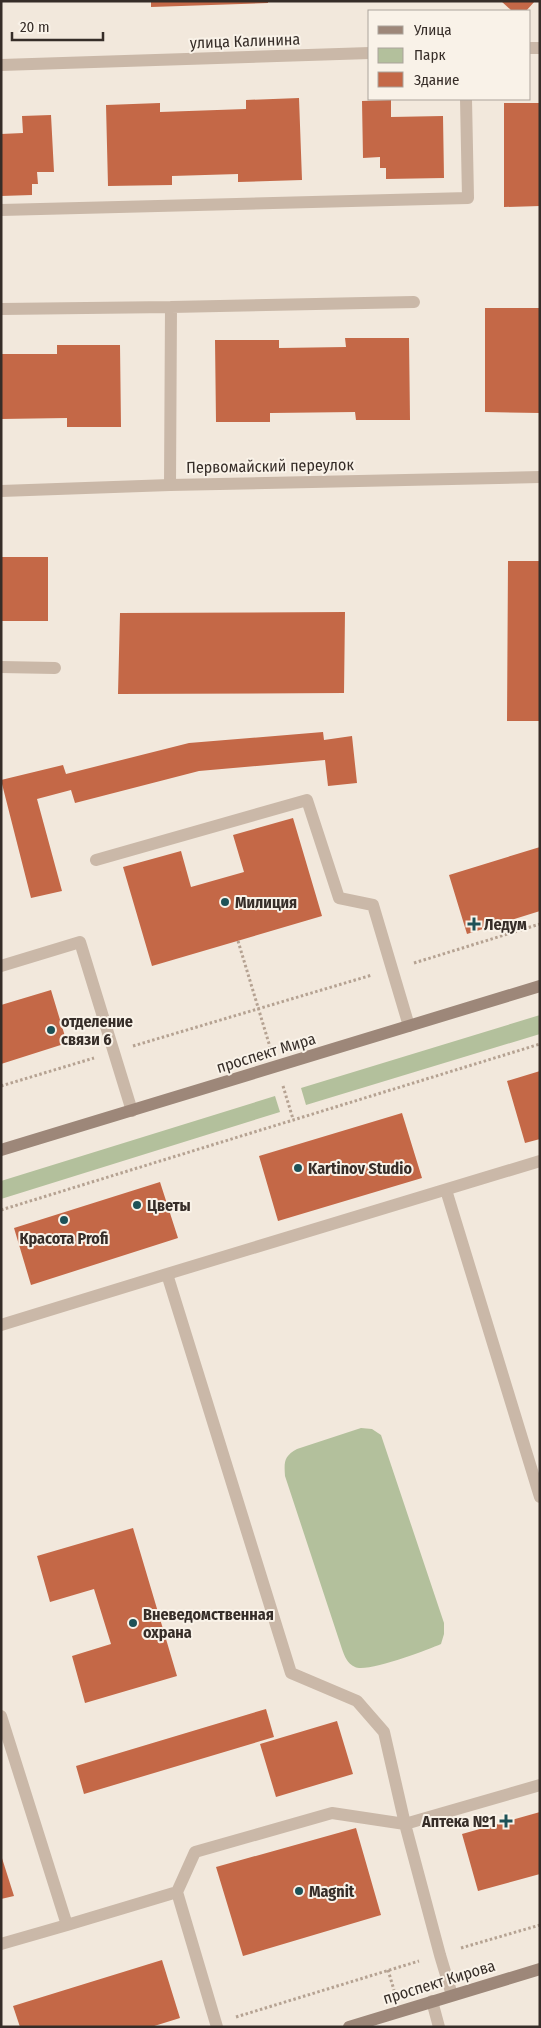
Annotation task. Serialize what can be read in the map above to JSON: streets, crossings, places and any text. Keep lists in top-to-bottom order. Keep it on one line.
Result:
{"streets":{"main road":["проспект Мира","проспект Кирова"],"street":["улица Калинина","Первомайский переулок"]},"places":{"other":["Милиция","отделение связи 6","Kartinov Studio","Цветы","Красота Profi","Вневедомственная охрана","Magnit"],"health":["Ледум","Аптека №1"]},"legend":["Улица","Парк","Здание"],"scale_bar":"20 m"}
